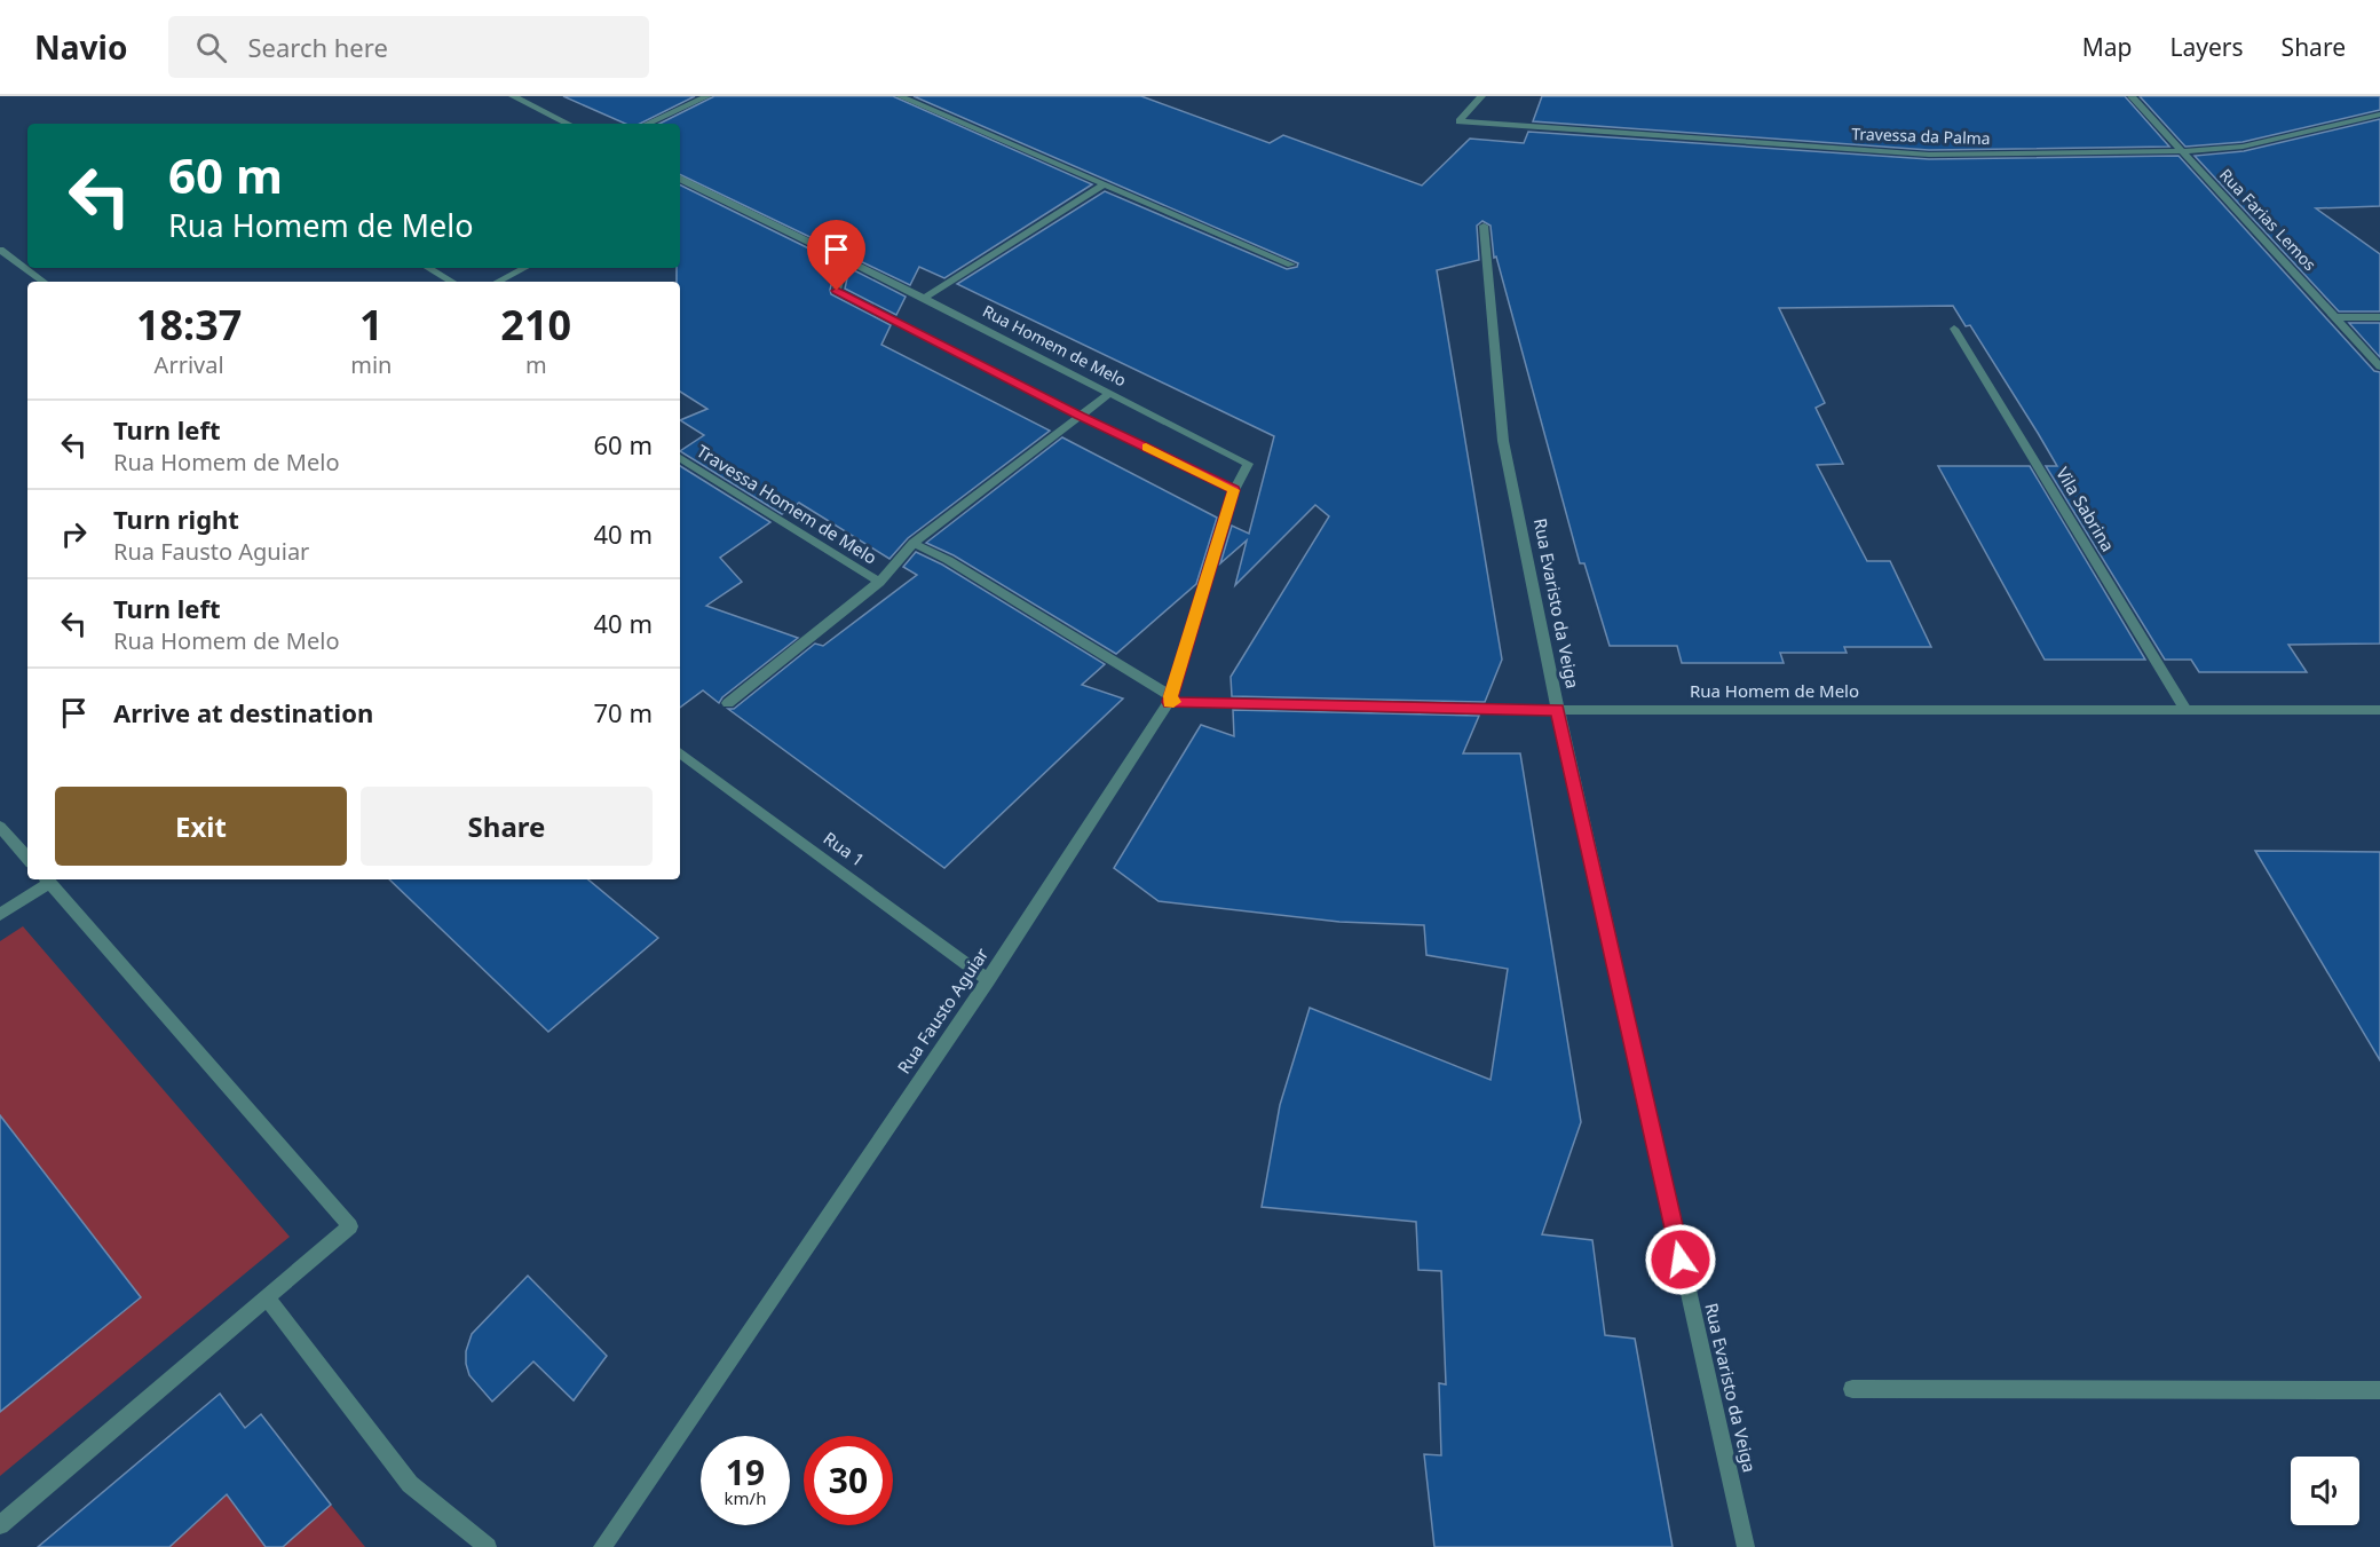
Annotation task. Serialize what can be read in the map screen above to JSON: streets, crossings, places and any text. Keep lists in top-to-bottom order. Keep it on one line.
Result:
{"streets":{"street":["Travessa da Palma","Rua Farias Lemos","Rua Homem de Melo","Travessa Homem de Melo","Vila Sabrina","Rua Evaristo da Veiga","Rua 1","Rua Fausto Aguiar"]},"crossings":[["Travessa da Palma","Rua Farias Lemos"],["Rua Homem de Melo","Travessa Homem de Melo"],["Rua Homem de Melo","Vila Sabrina"],["Rua Homem de Melo","Rua Evaristo da Veiga"],["Rua Homem de Melo","Rua Fausto Aguiar"],["Rua 1","Rua Fausto Aguiar"]],"page":{"header":"Navio","search":"Search here","nav":["Map","Layers","Share"],"turn":["60 m","Rua Homem de Melo"],"eta":["18:37","Arrival","1","min","210","m"],"list":[{"name":"Turn left","note":"Rua Homem de Melo","value":"60 m"},{"name":"Turn right","note":"Rua Fausto Aguiar","value":"40 m"},{"name":"Turn left","note":"Rua Homem de Melo","value":"40 m"},{"name":"Arrive at destination","value":"70 m"}],"buttons":["Exit","Share"],"speed":"19 km/h","limit":"30"}}
